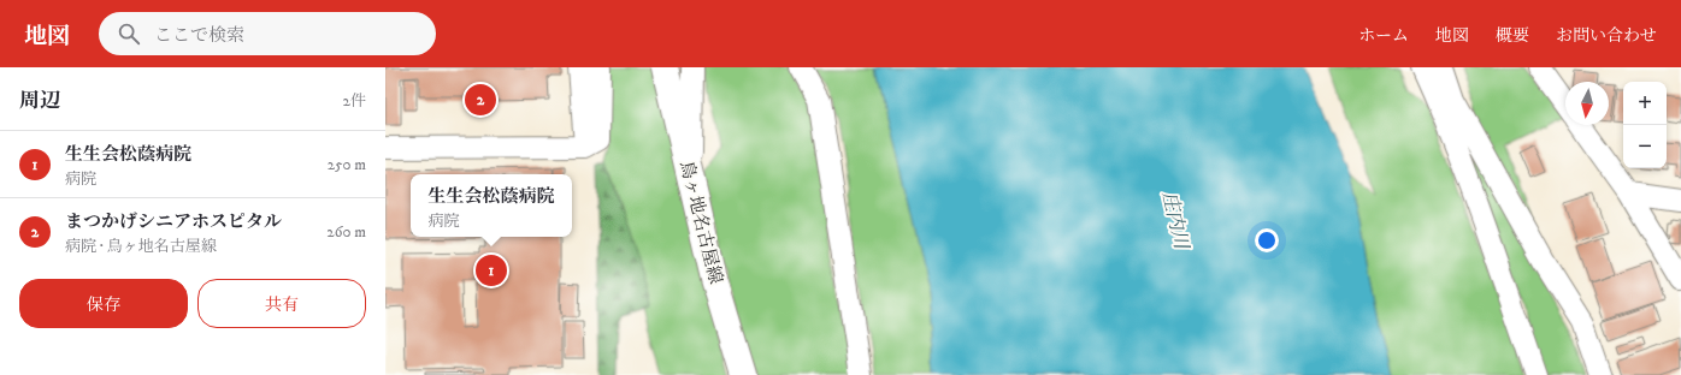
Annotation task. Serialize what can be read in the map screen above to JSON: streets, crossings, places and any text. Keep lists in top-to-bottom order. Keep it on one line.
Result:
{"streets":{"main road":["鳥ヶ地名古屋線"]},"water":["庄内川"],"north":"bottom","page":{"header":"地図","search":"ここで検索","nav":["ホーム","地図","概要","お問い合わせ"],"heading":["周辺","2件"],"map_buttons":["+","−"],"pins":["2","1"],"list":[{"mark":"1","name":"生生会松蔭病院","note":"病院","value":"250 m"},{"mark":"2","name":"まつかげシニアホスピタル","note":"病院 · 鳥ヶ地名古屋線","value":"260 m"}],"popup":["生生会松蔭病院","病院"],"buttons":["保存","共有"]}}
